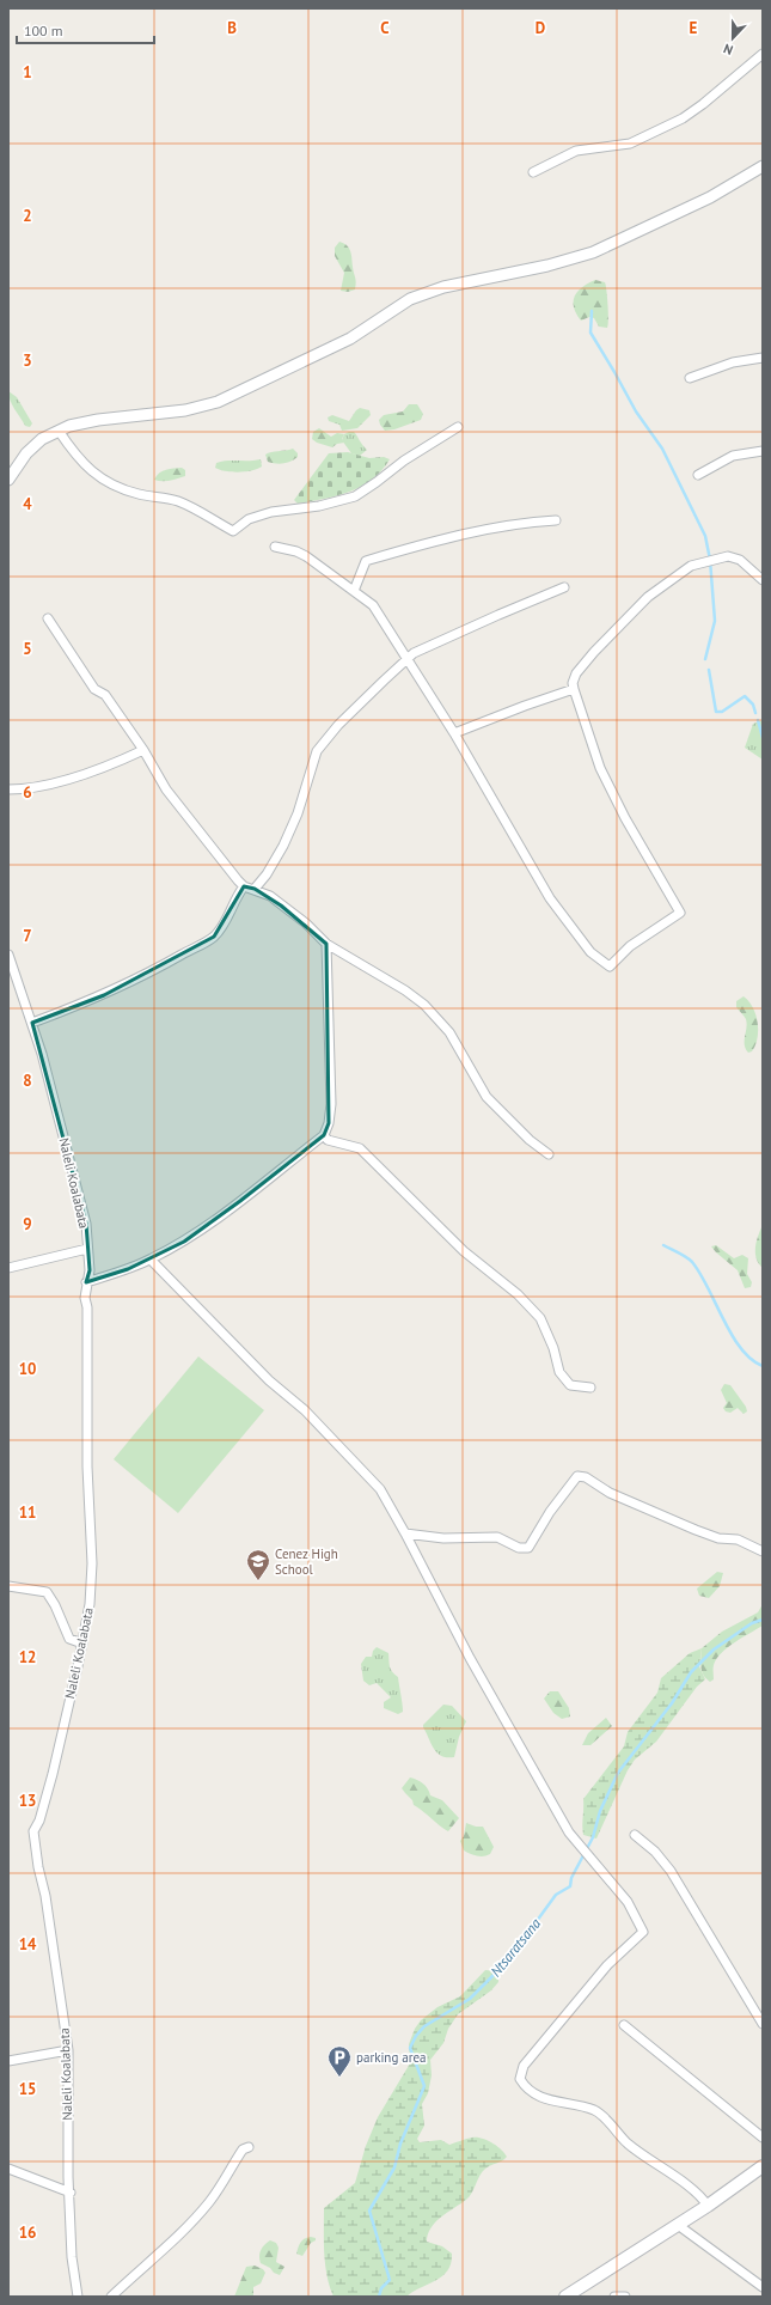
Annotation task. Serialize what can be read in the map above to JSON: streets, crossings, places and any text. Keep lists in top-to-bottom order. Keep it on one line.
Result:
{"streets":{"street":["Naleli Koalabata"]},"water":["Ntsaratsana"],"places":{"school or university":["Cenez High School"],"parking":["parking area"]},"scale_bar":"100 m","north":"bottom","grid":{"columns":["B","C","D","E"],"rows":["1","2","3","4","5","6","7","8","9","10","11","12","13","14","15","16"]}}
